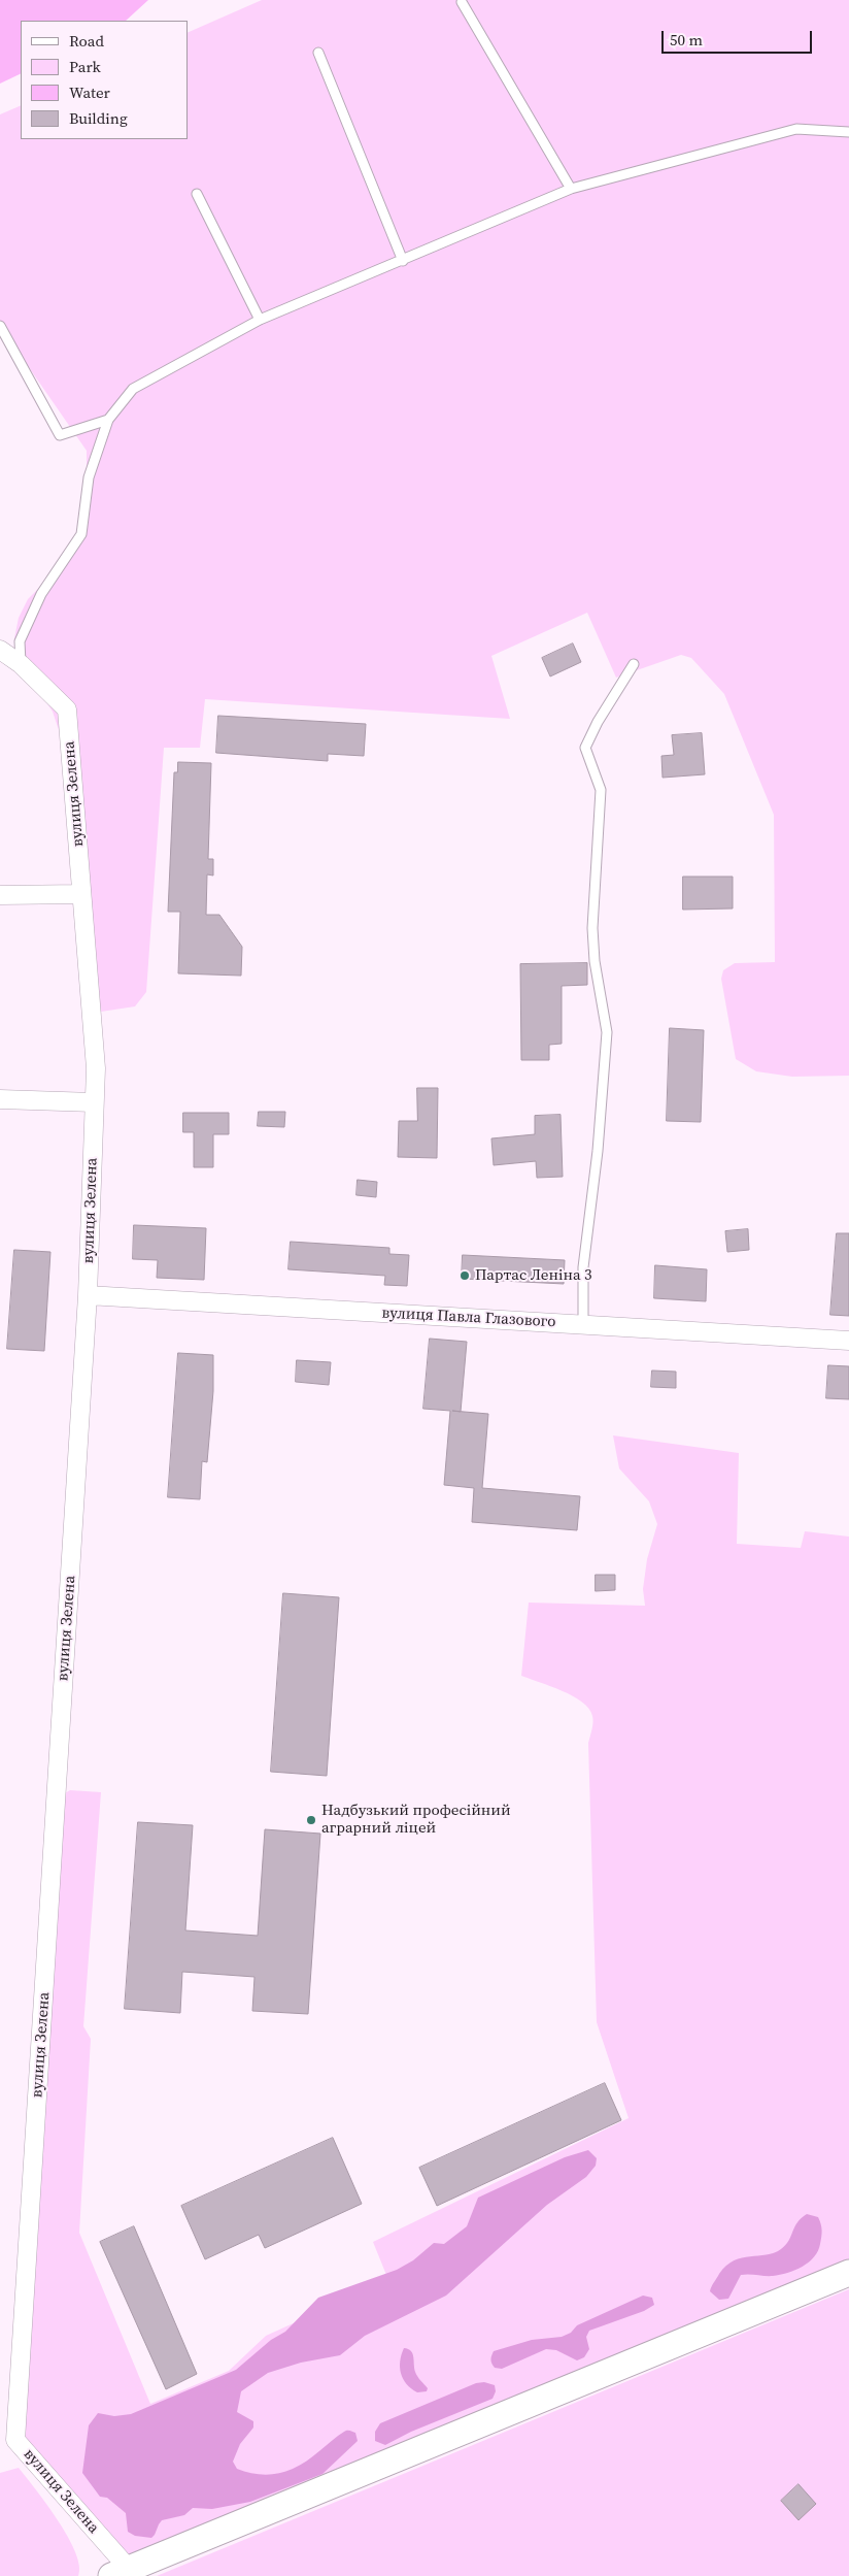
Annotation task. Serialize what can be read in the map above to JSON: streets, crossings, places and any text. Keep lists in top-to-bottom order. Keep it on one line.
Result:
{"streets":{"street":["вулиця Зелена","вулиця Павла Глазового"]},"crossings":[["вулиця Зелена","вулиця Павла Глазового"]],"places":["Партас Леніна 3","Надбузький професійний аграрний ліцей"],"legend":["Road","Park","Water","Building"],"scale_bar":"50 m"}
